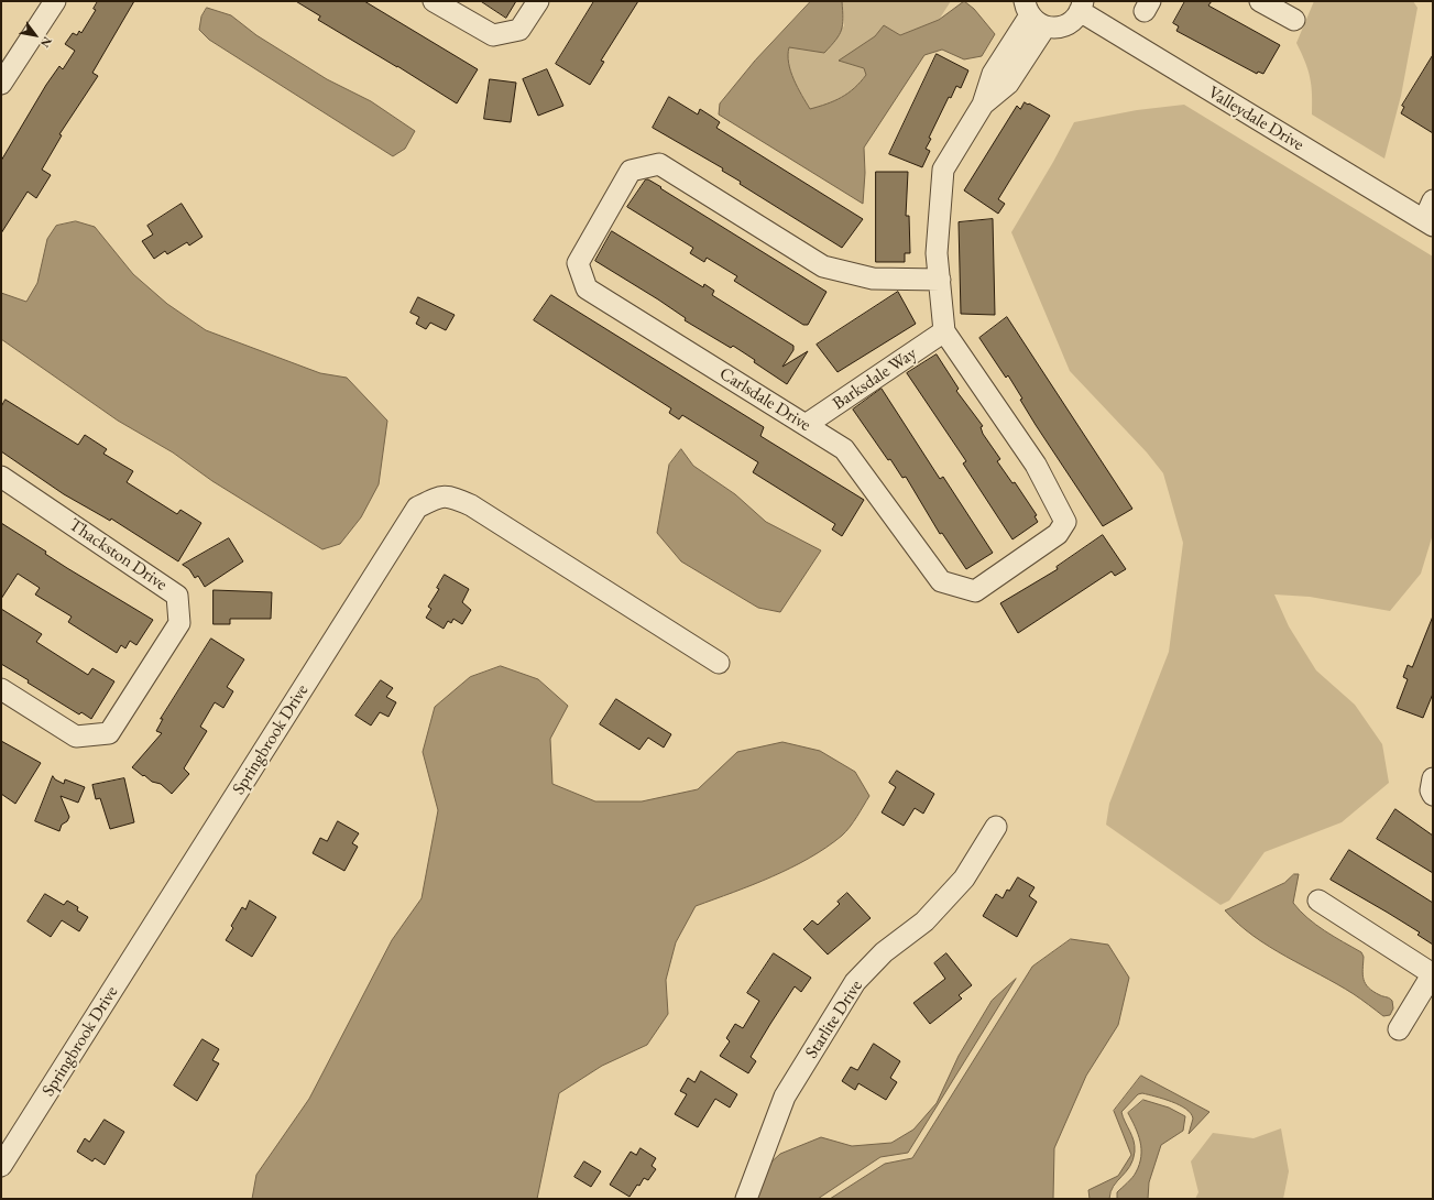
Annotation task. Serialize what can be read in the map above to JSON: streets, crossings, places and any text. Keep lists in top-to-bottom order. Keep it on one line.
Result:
{"streets":{"street":["Valleydale Drive","Barksdale Way","Carlsdale Drive","Thackston Drive","Springbrook Drive","Starlite Drive"]},"crossings":[["Barksdale Way","Carlsdale Drive"]],"north":"bottom right"}
